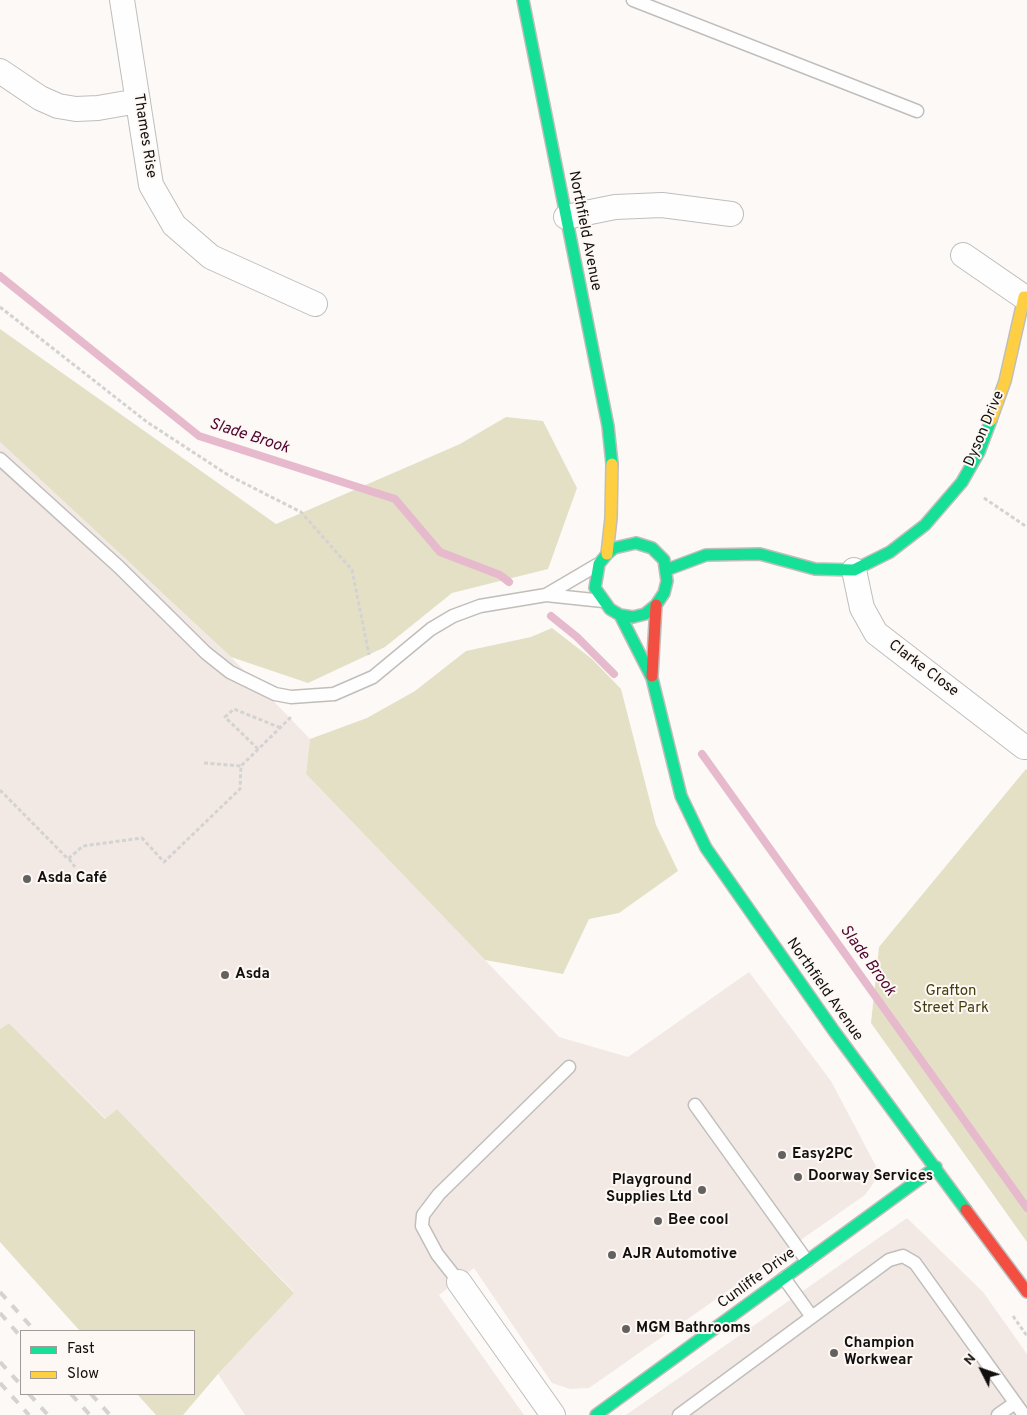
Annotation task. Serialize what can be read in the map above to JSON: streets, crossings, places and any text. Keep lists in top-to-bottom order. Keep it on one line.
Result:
{"streets":{"main road":["Northfield Avenue","Dyson Drive","Cunliffe Drive"],"street":["Thames Rise","Clarke Close"]},"crossings":[["Northfield Avenue","Dyson Drive"],["Northfield Avenue","Cunliffe Drive"],["Dyson Drive","Clarke Close"]],"water":["Slade Brook"],"parks":["Grafton Street Park"],"places":["Asda Café","Asda","Easy2PC","Doorway Services","Playground Supplies Ltd","Bee cool","AJR Automotive","MGM Bathrooms","Champion Workwear"],"legend":["Fast","Slow"],"north":"top left"}
